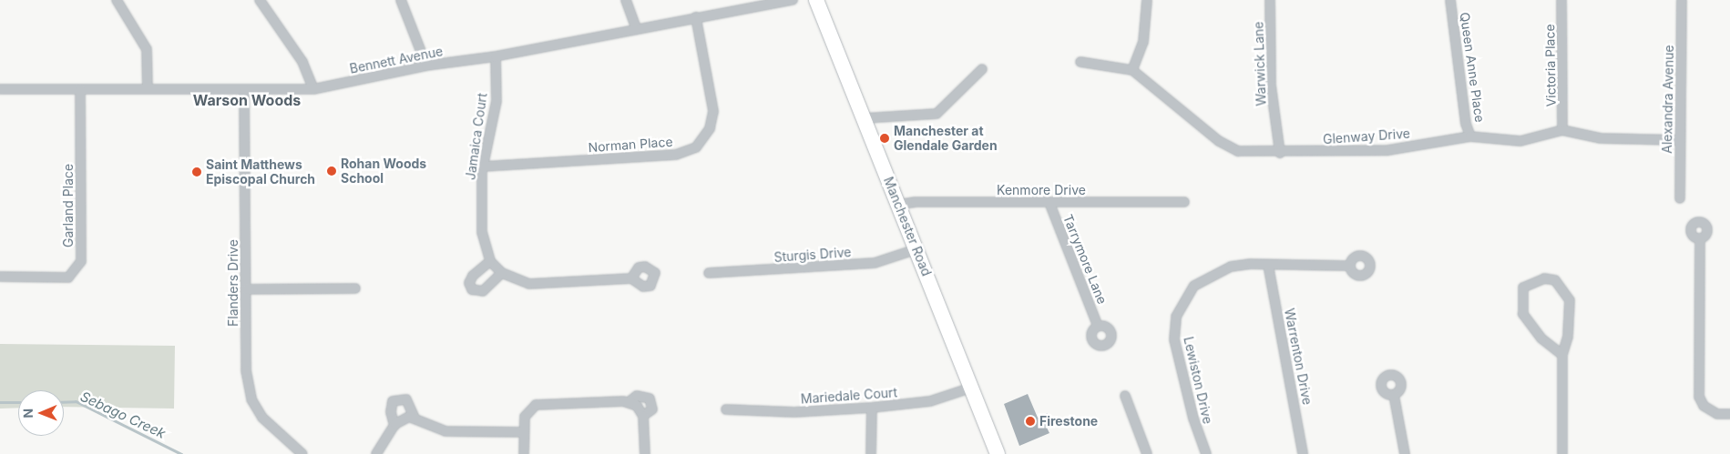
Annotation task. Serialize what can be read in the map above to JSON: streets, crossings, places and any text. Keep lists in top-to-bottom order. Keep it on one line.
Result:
{"streets":{"main road":["Manchester Road"],"street":["Bennett Avenue","Warwick Lane","Victoria Place","Queen Anne Place","Alexandra Avenue","Jamaica Court","Glenway Drive","Norman Place","Kenmore Drive","Garland Place","Sturgis Drive","Tarrymore Lane","Flanders Drive","Warrenton Drive","Lewiston Drive","Mariedale Court"]},"crossings":[["Bennett Avenue","Jamaica Court"],["Bennett Avenue","Norman Place"],["Bennett Avenue","Garland Place"],["Bennett Avenue","Flanders Drive"],["Warwick Lane","Glenway Drive"],["Victoria Place","Glenway Drive"],["Queen Anne Place","Glenway Drive"],["Alexandra Avenue","Glenway Drive"],["Jamaica Court","Norman Place"],["Kenmore Drive","Manchester Road"],["Kenmore Drive","Tarrymore Lane"],["Manchester Road","Sturgis Drive"],["Manchester Road","Mariedale Court"],["Warrenton Drive","Lewiston Drive"]],"districts":["Warson Woods"],"water":["Sebago Creek"],"places":["Manchester at Glendale Garden","Rohan Woods School","Saint Matthews Episcopal Church","Firestone"],"north":"left"}
